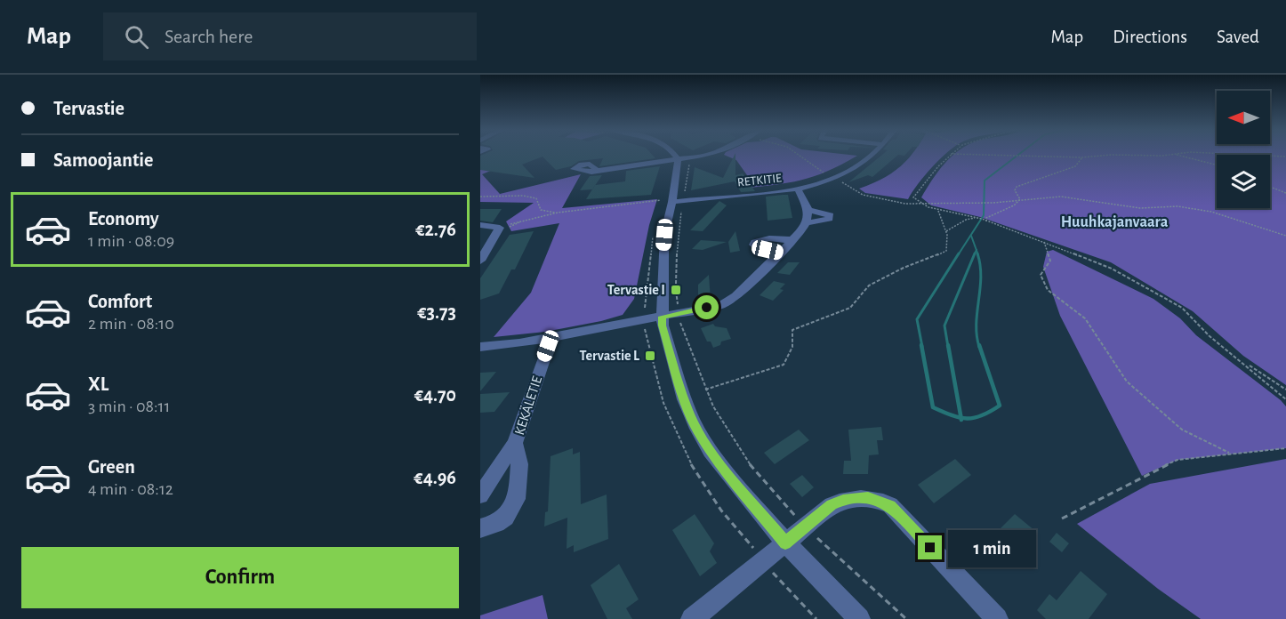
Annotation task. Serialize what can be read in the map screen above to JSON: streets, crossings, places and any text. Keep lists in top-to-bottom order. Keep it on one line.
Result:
{"streets":{"street":["RETKITIE","KEKÄLETIE"]},"districts":["Huuhkajanvaara"],"places":{"transit":["Tervastie I","Tervastie L"]},"north":"left","page":{"header":"Map","search":"Search here","nav":["Map","Directions","Saved"],"banner":["Tervastie","Samoojantie"],"list":[{"name":"Economy","note":"1 min · 08:09","value":"€2.76"},{"name":"Comfort","note":"2 min · 08:10","value":"€3.73"},{"name":"XL","note":"3 min · 08:11","value":"€4.70"},{"name":"Green","note":"4 min · 08:12","value":"€4.96"}],"bubble":"1 min","buttons":"Confirm"}}
